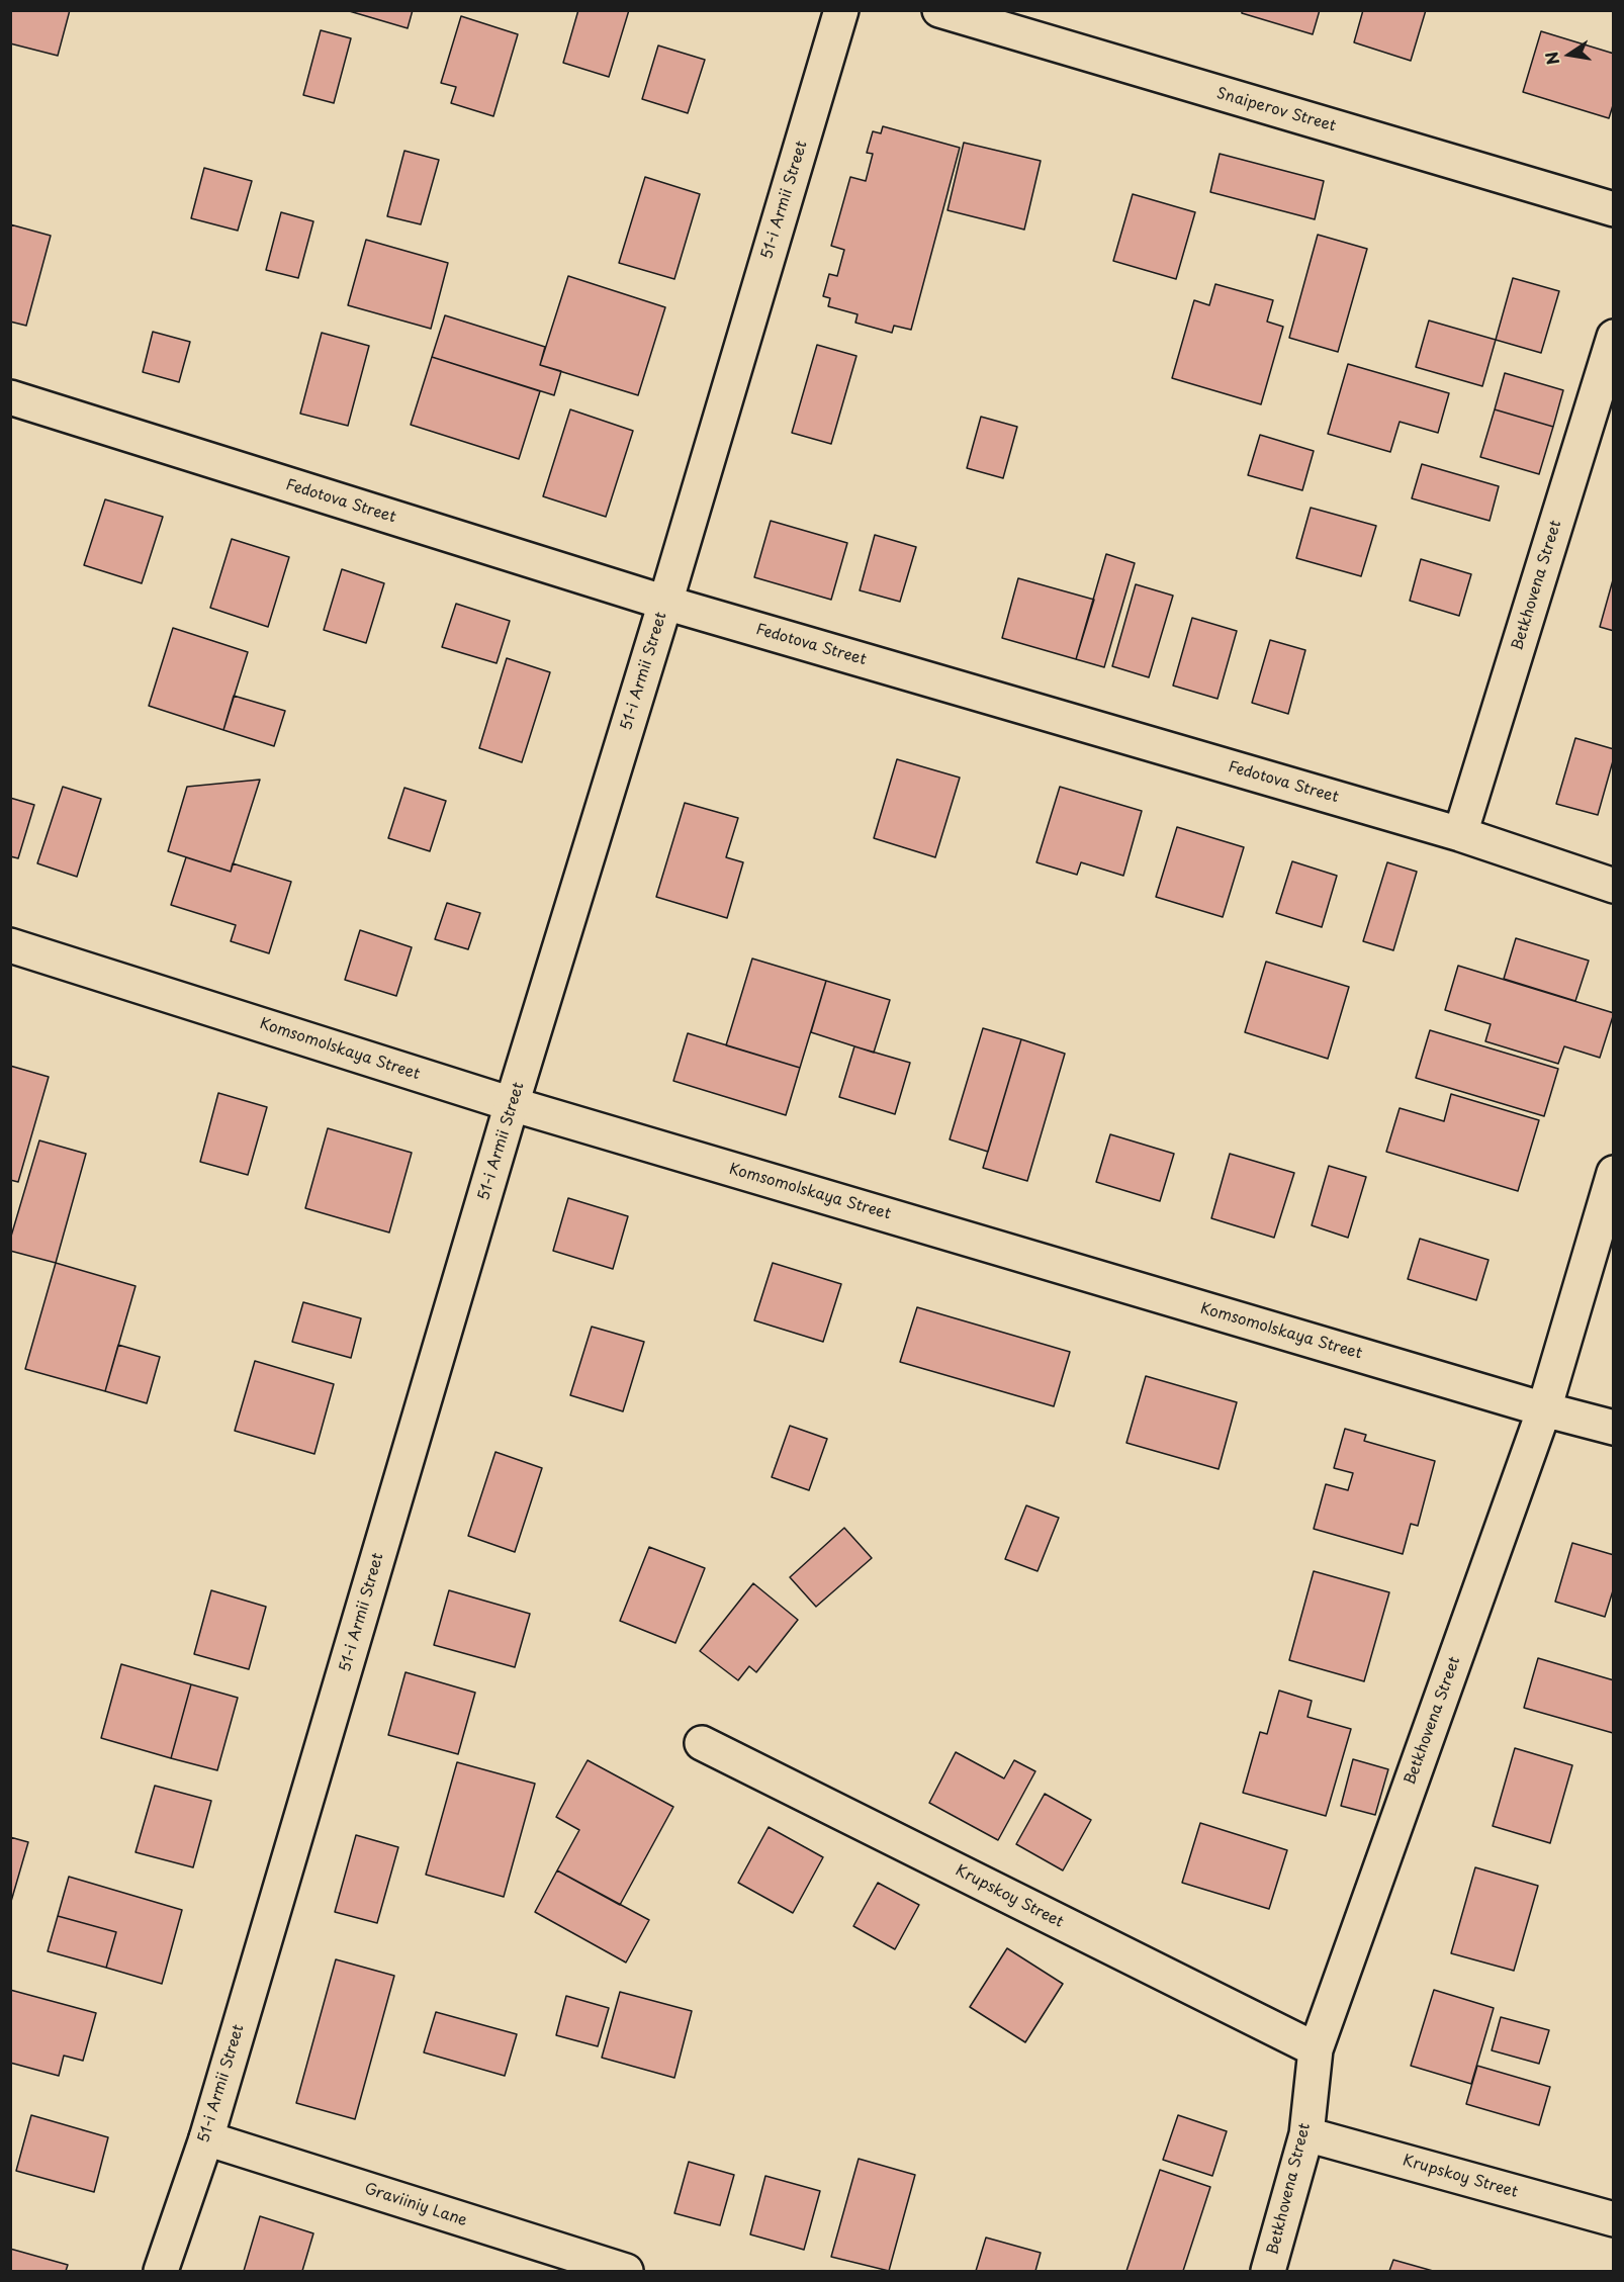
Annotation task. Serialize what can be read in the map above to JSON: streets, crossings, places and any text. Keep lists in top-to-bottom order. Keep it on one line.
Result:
{"streets":{"street":["Snaiperov Street","51-i Armii Street","Fedotova Street","Betkhovena Street","Komsomolskaya Street","Krupskoy Street","Graviiniy Lane"]},"crossings":[["51-i Armii Street","Fedotova Street"],["51-i Armii Street","Komsomolskaya Street"],["51-i Armii Street","Graviiniy Lane"],["Fedotova Street","Betkhovena Street"],["Betkhovena Street","Komsomolskaya Street"],["Betkhovena Street","Krupskoy Street"]],"north":"left"}
